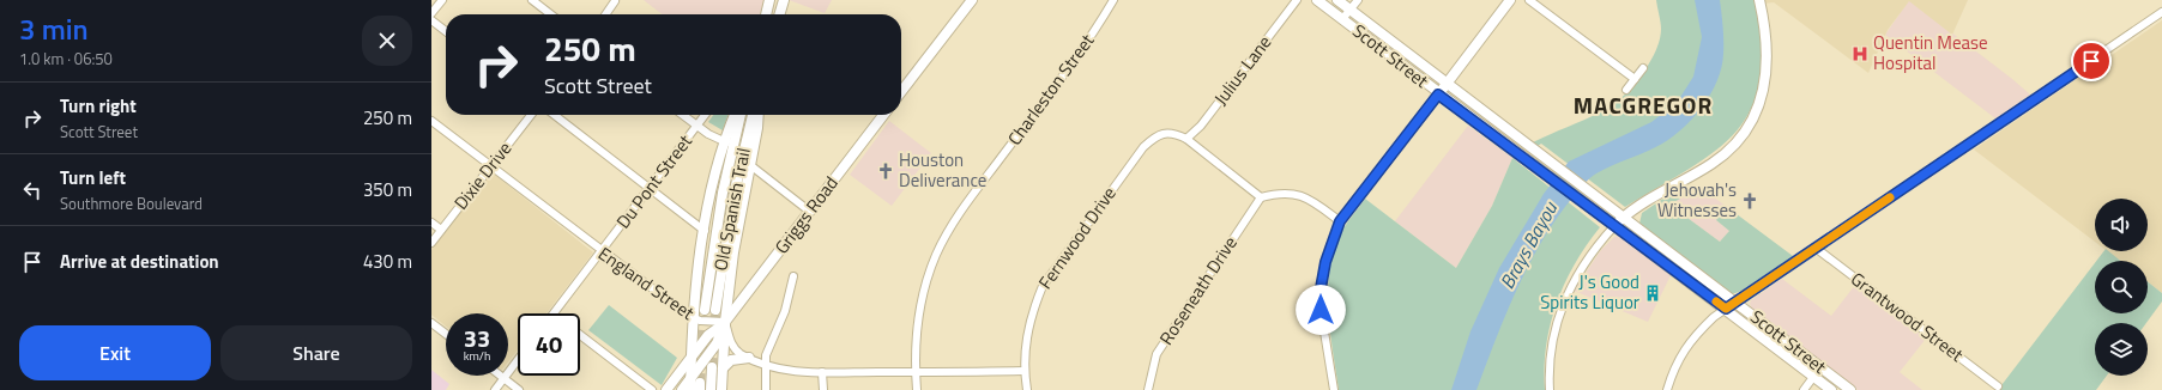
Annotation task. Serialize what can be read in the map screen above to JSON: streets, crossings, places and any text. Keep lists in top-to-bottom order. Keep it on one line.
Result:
{"streets":{"main road":["Scott Street","Old Spanish Trail","Griggs Road"],"street":["Julius Lane","Charleston Street","Dixie Drive","Du Pont Street","Fernwood Drive","England Street","Roseneath Drive","Grantwood Street"]},"crossings":[["Julius Lane","Fernwood Drive"],["Dixie Drive","England Street"],["Du Pont Street","England Street"],["Griggs Road","England Street"]],"districts":["MACGREGOR"],"water":["Brays Bayou"],"places":{"hospital":["Quentin Mease Hospital"],"church":["Houston Deliverance","Jehovah's Witnesses"],"building":["J's Good Spirits Liquor"]},"page":{"heading":["3 min","1.0 km · 06:50"],"turn":["250 m","Scott Street"],"list":[{"name":"Turn right","note":"Scott Street","value":"250 m"},{"name":"Turn left","note":"Southmore Boulevard","value":"350 m"},{"name":"Arrive at destination","value":"430 m"}],"speed":"33 km/h","limit":"40","buttons":["Exit","Share"]}}
